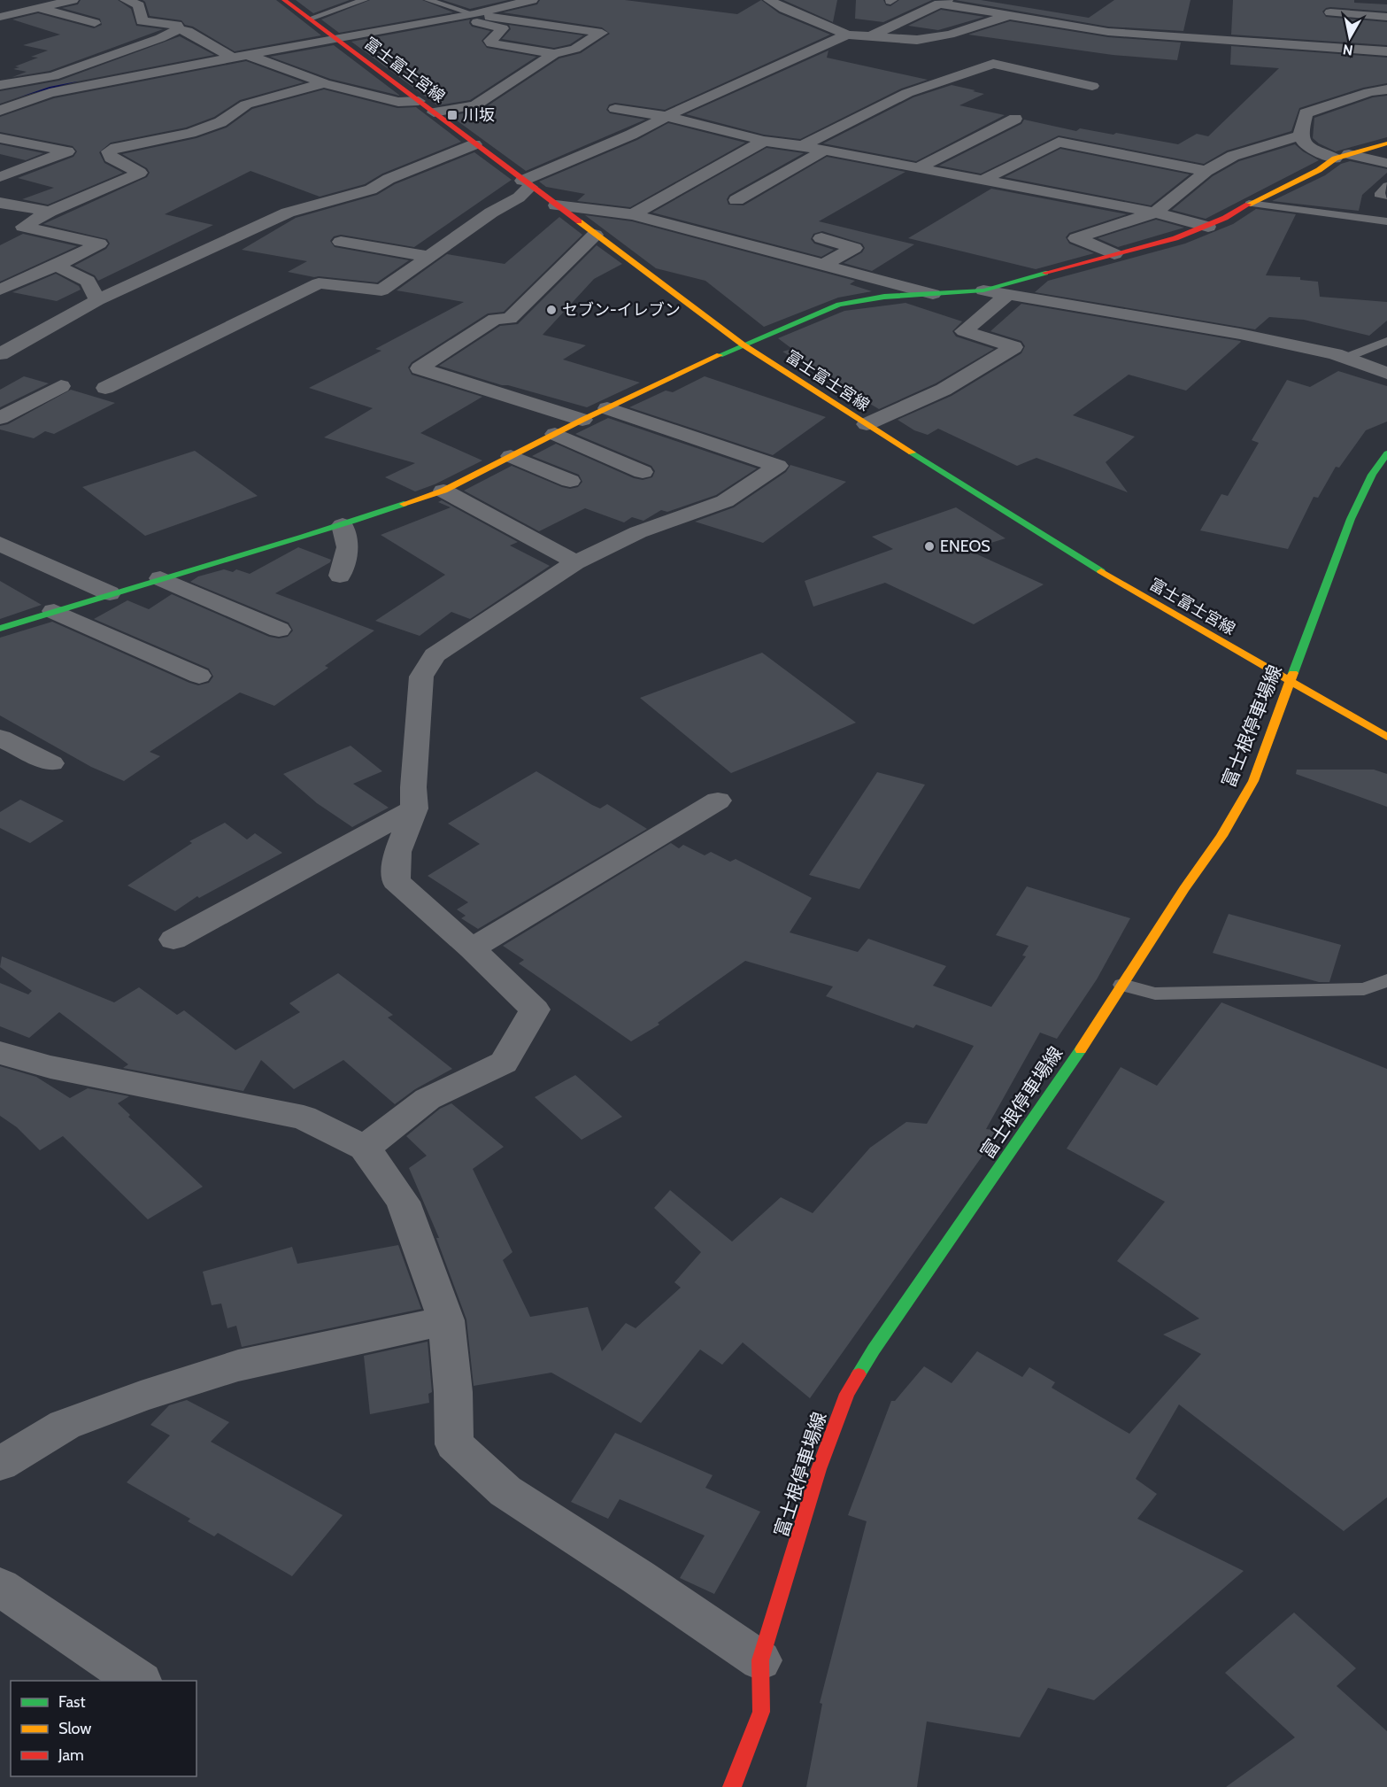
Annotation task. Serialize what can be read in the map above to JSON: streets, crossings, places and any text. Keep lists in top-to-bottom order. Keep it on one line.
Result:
{"streets":{"main road":["富士富士宮線","富士根停車場線"]},"crossings":[["富士富士宮線","富士根停車場線"]],"places":{"transit":["川坂"],"other":["セブン-イレブン","ENEOS"]},"legend":["Fast","Slow","Jam"],"north":"bottom"}
